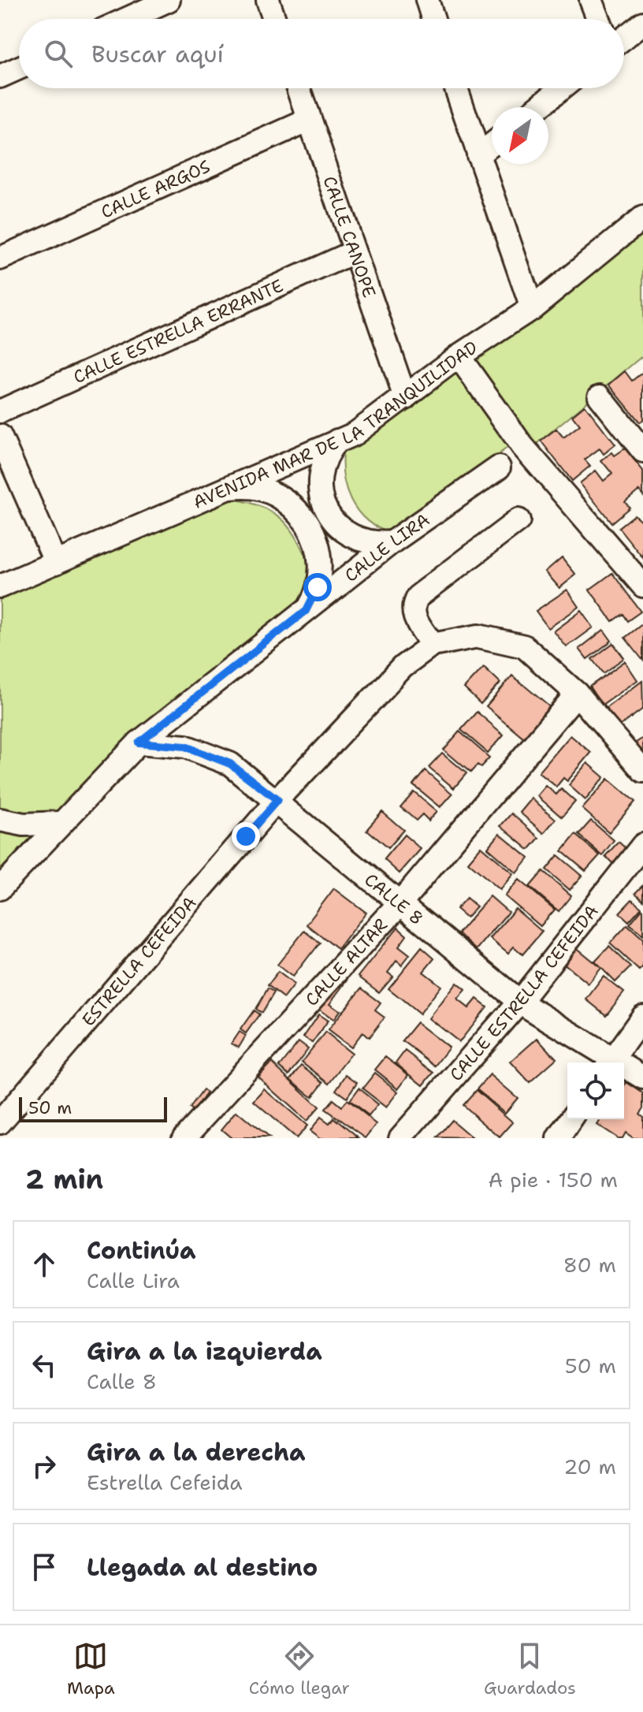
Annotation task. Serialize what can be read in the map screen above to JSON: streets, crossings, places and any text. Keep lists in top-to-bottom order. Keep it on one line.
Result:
{"streets":{"street":["CALLE ARGOS","CALLE CANOPE","CALLE ESTRELLA ERRANTE","AVENIDA MAR DE LA TRANQUILIDAD","CALLE LIRA","CALLE 8","ESTRELLA CEFEIDA","CALLE ALTAR","CALLE ESTRELLA CEFEIDA"]},"crossings":[["CALLE ARGOS","CALLE CANOPE"],["CALLE CANOPE","CALLE ESTRELLA ERRANTE"],["CALLE CANOPE","AVENIDA MAR DE LA TRANQUILIDAD"],["CALLE LIRA","CALLE 8"],["CALLE 8","ESTRELLA CEFEIDA"],["CALLE 8","CALLE ALTAR"],["CALLE 8","CALLE ESTRELLA CEFEIDA"]],"scale_bar":"50 m","north":"bottom left","page":{"search":"Buscar aquí","scale":"50 m","heading":["2 min","A pie · 150 m"],"list":[["Continúa","Calle Lira","80 m"],["Gira a la izquierda","Calle 8","50 m"],["Gira a la derecha","Estrella Cefeida","20 m"],"Llegada al destino"],"nav":["Mapa","Cómo llegar","Guardados"]}}
